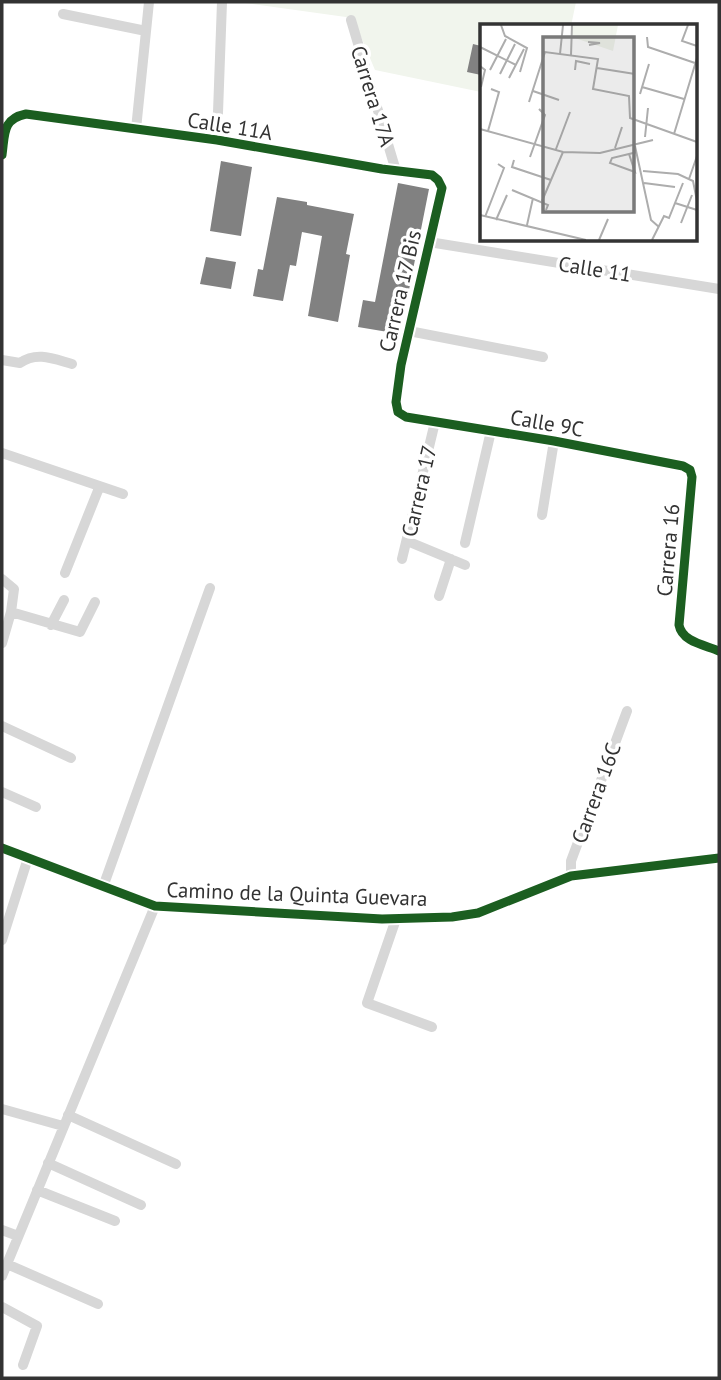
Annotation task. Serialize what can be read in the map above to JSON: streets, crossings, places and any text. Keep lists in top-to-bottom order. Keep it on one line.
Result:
{"streets":{"street":["Carrera 17A","Calle 11A","Calle 11","Carrera 17 Bis","Calle 9C","Carrera 17","Carrera 16","Carrera 16C","Camino de la Quinta Guevara"]},"crossings":[["Carrera 17A","Calle 11A"],["Calle 11A","Carrera 17 Bis"],["Calle 11","Carrera 17 Bis"],["Carrera 17 Bis","Calle 9C"],["Calle 9C","Carrera 17"],["Calle 9C","Carrera 16"],["Carrera 16C","Camino de la Quinta Guevara"]]}
